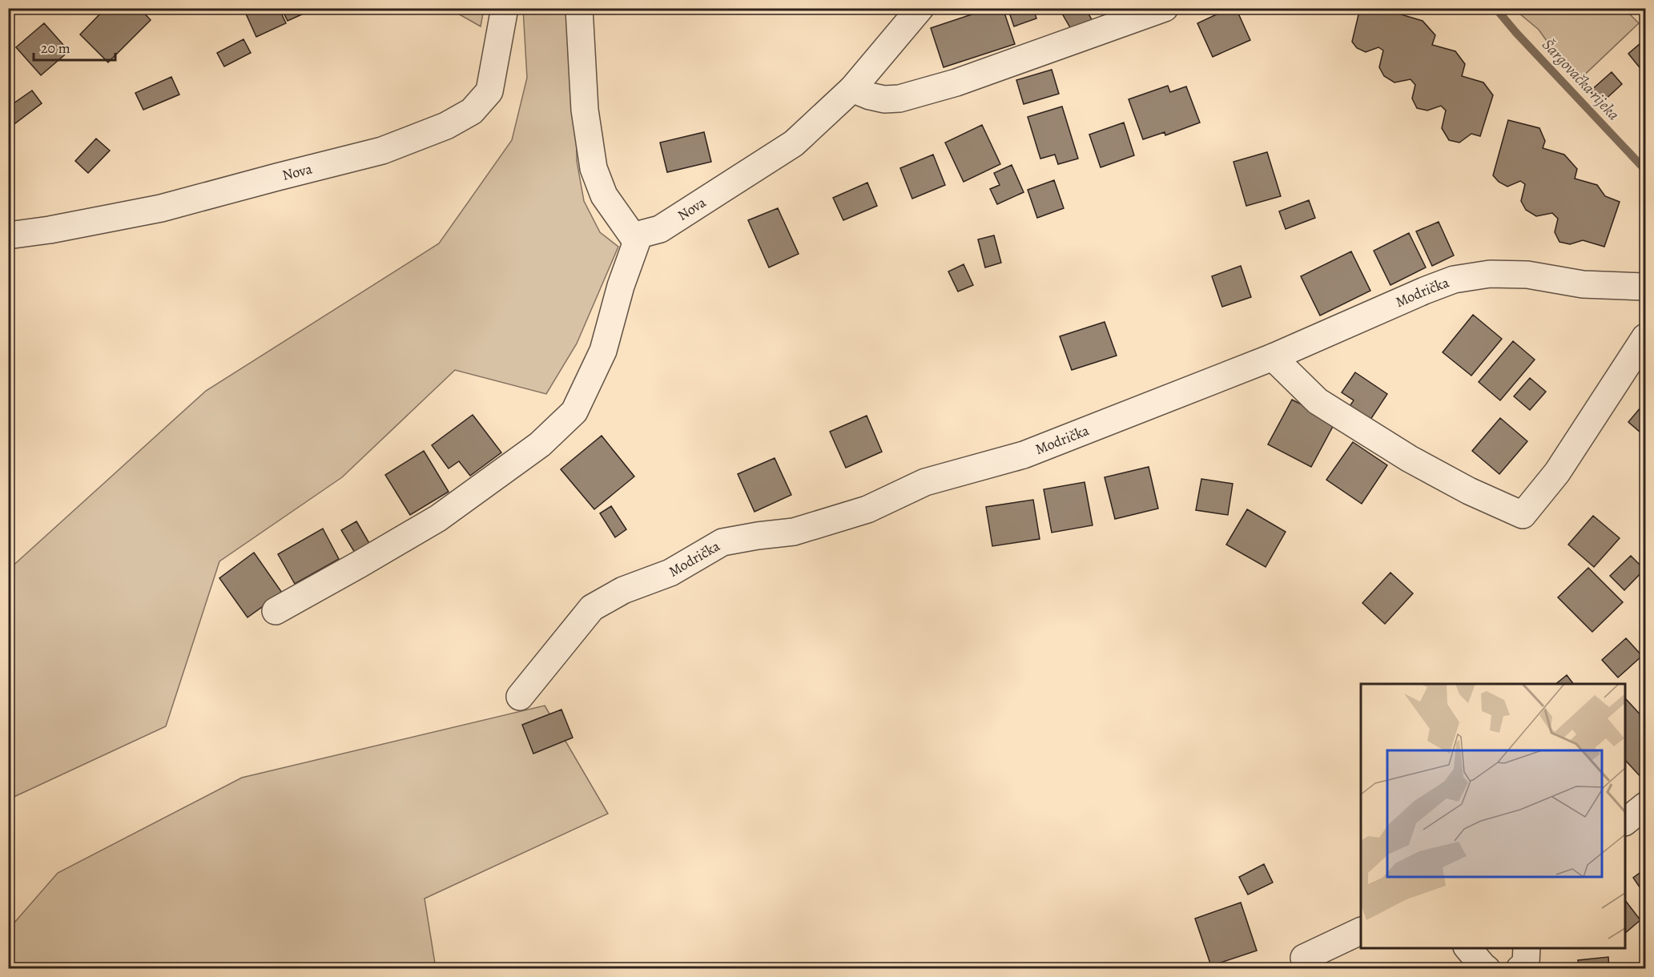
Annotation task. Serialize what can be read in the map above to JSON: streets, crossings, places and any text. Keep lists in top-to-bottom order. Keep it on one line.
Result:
{"streets":{"street":["Nova","Modrička"]},"water":["Šargovačka rijeka"],"scale_bar":"20 m"}
